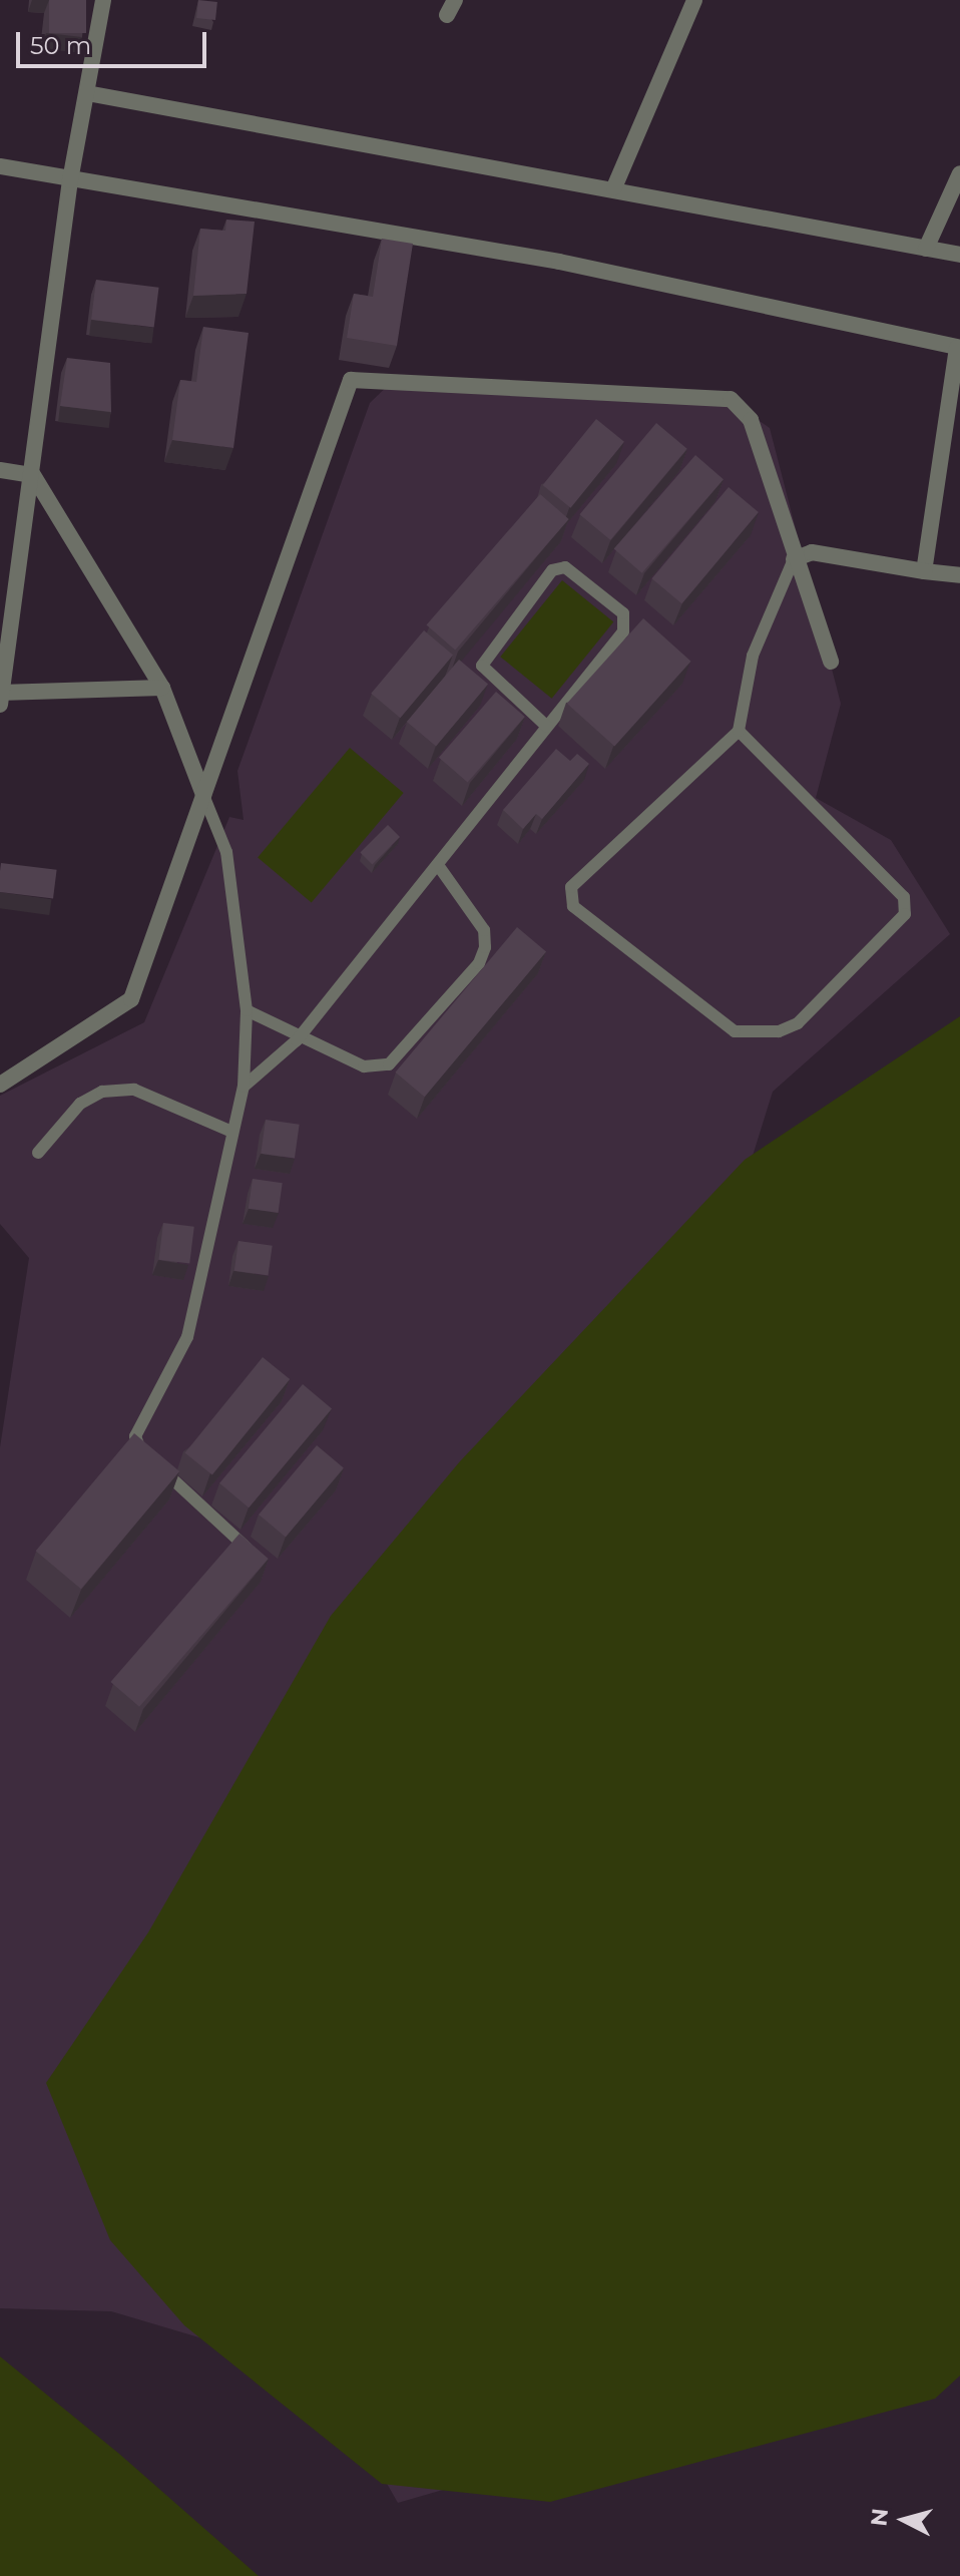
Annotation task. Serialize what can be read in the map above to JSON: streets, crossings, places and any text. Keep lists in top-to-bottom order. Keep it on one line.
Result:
{"scale_bar":"50 m","north":"left"}
